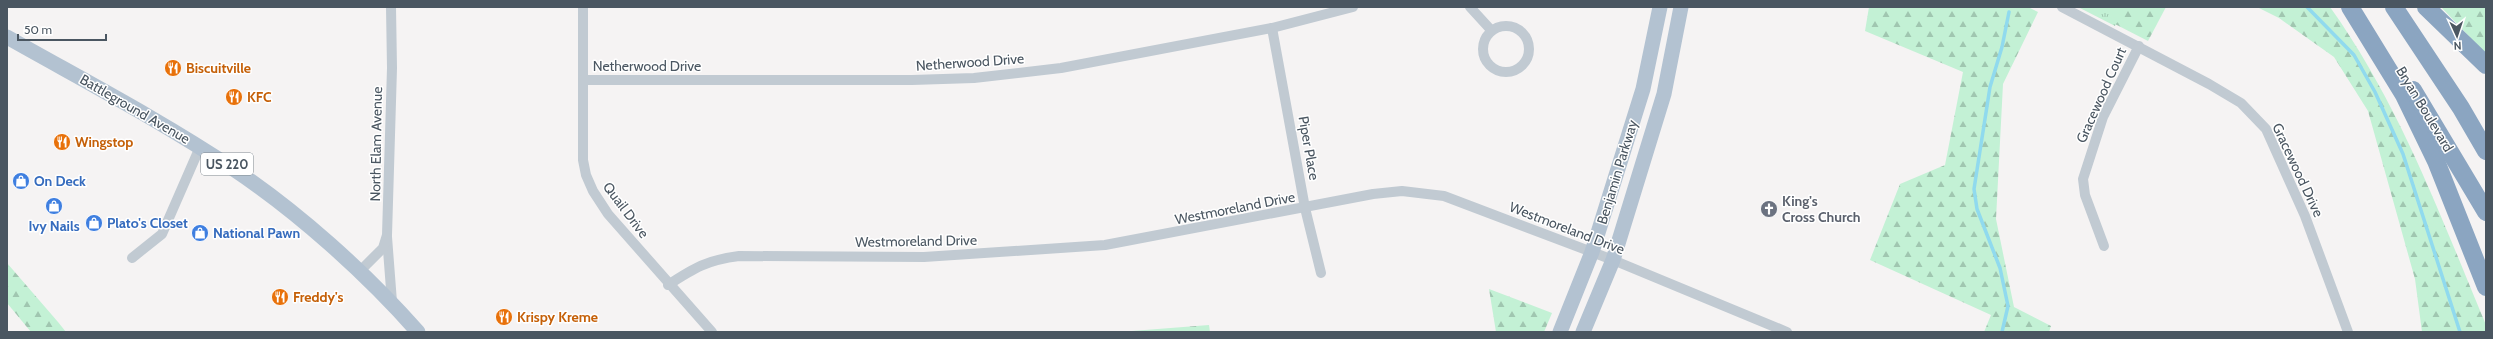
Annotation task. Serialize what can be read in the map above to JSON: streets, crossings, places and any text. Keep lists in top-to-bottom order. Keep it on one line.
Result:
{"streets":{"highway":["Bryan Boulevard"],"main road":["Battleground Avenue","US 220","Benjamin Parkway"],"street":["Netherwood Drive","Gracewood Court","North Elam Avenue","Piper Place","Gracewood Drive","Westmoreland Drive","Quail Drive"]},"crossings":[["Netherwood Drive","Piper Place"],["Netherwood Drive","Quail Drive"],["Gracewood Court","Gracewood Drive"],["Battleground Avenue","North Elam Avenue"],["Piper Place","Westmoreland Drive"],["Benjamin Parkway","Westmoreland Drive"],["Westmoreland Drive","Quail Drive"]],"places":{"restaurant":["Biscuitville","KFC","Wingstop","Freddy's","Krispy Kreme"],"shop":["On Deck","Ivy Nails","Plato's Closet","National Pawn"],"church":["King's Cross Church"]},"scale_bar":"50 m","north":"bottom"}
